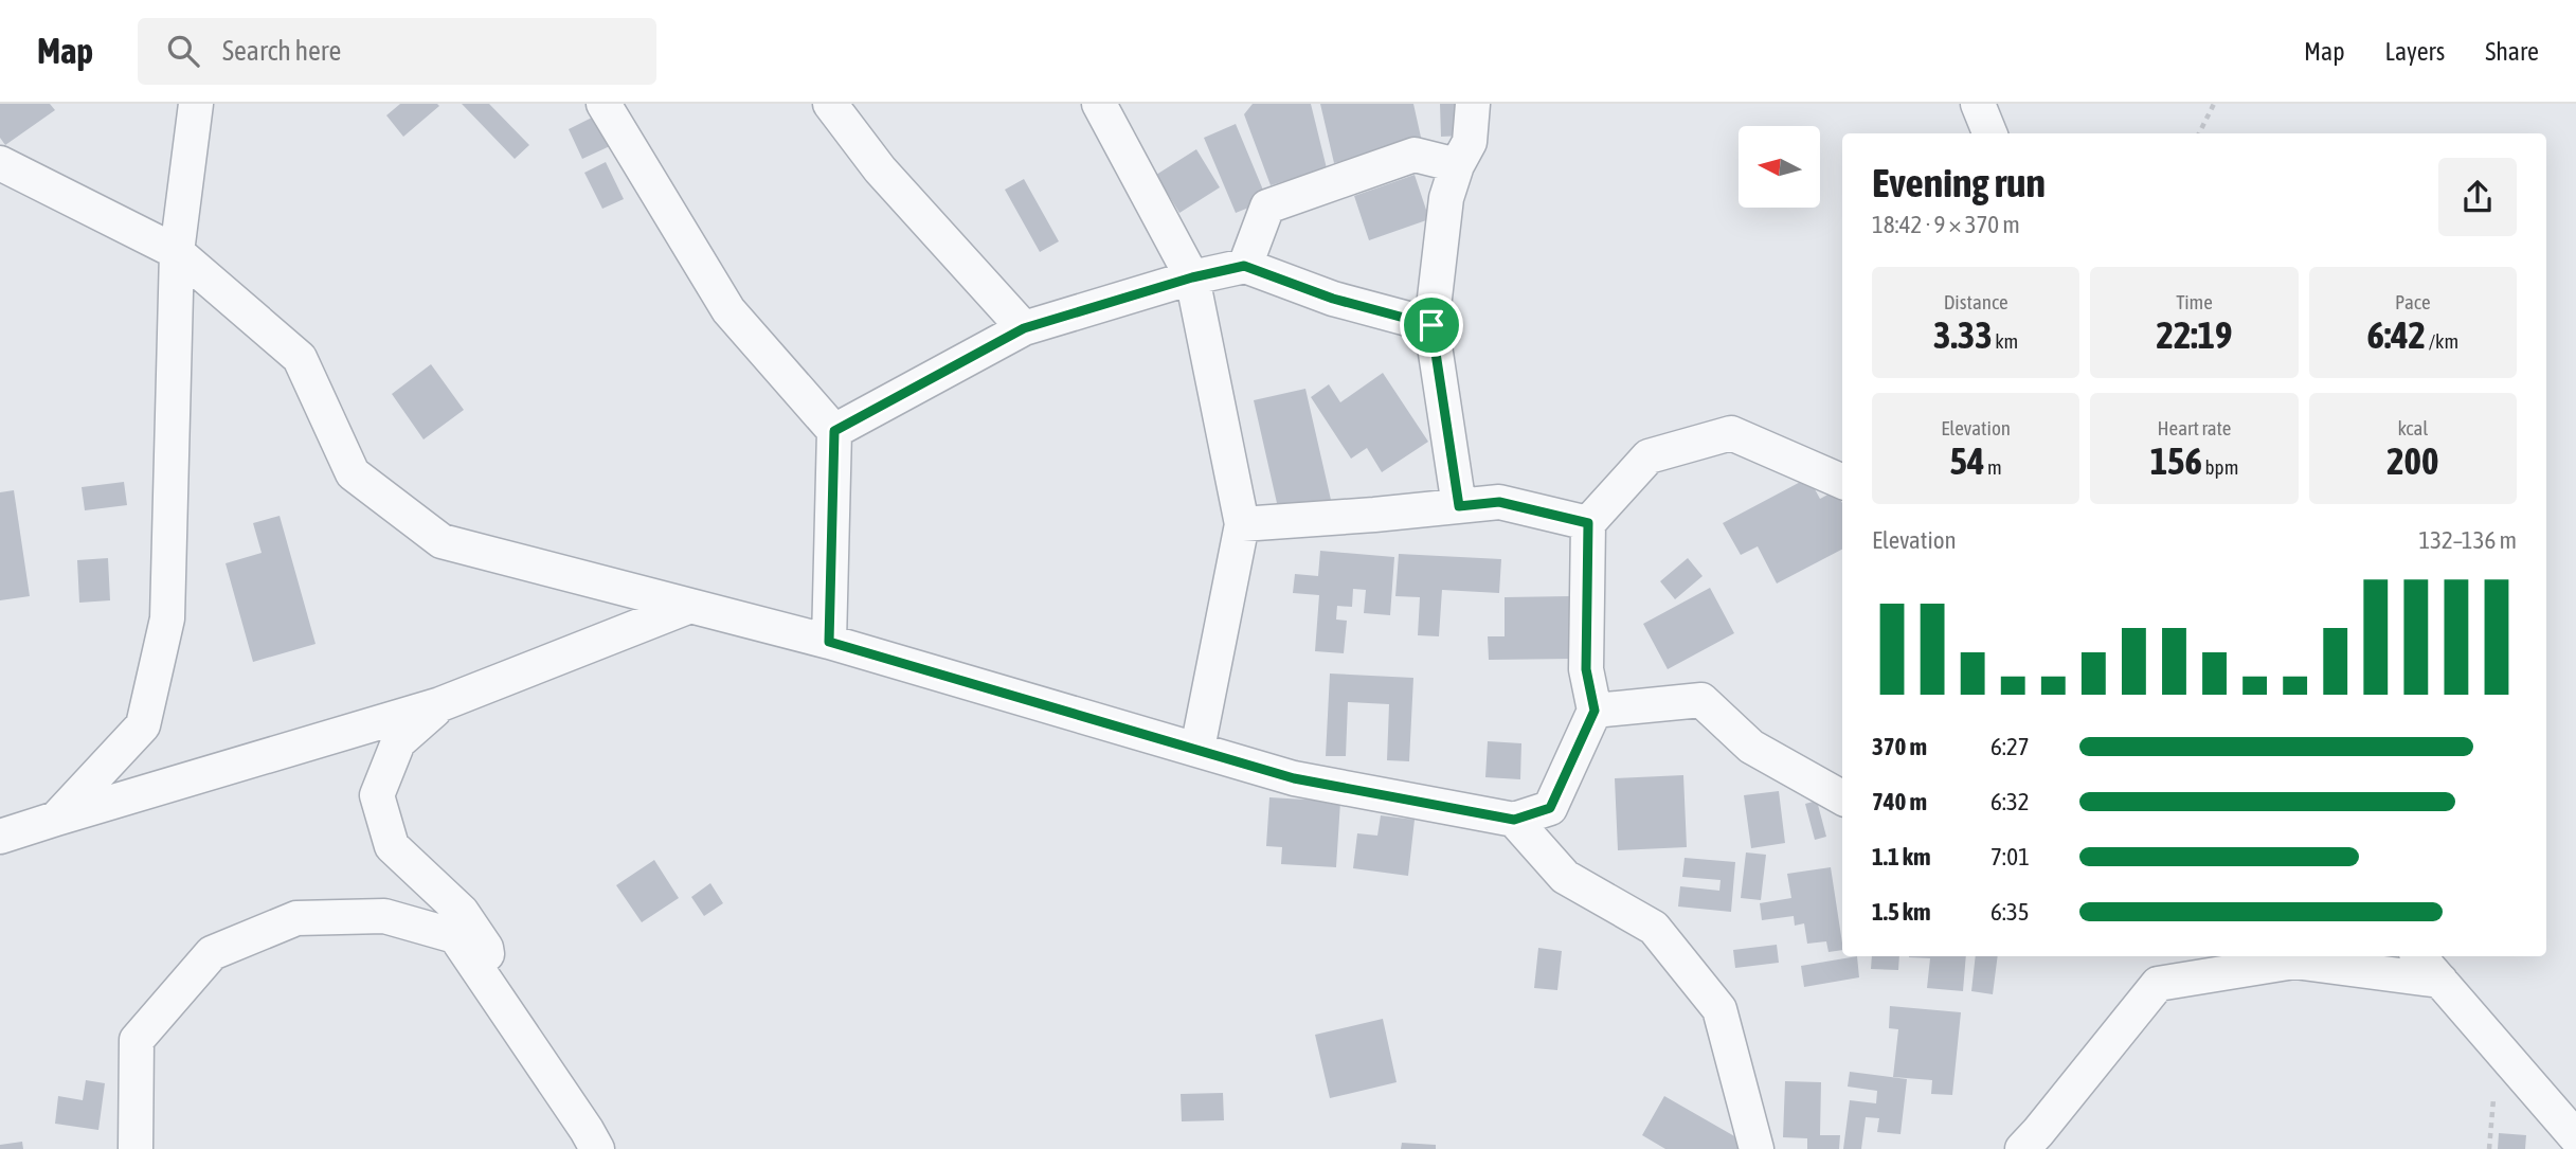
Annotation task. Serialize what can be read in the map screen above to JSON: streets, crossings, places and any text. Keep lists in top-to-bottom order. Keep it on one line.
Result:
{"north":"left","page":{"header":"Map","search":"Search here","nav":["Map","Layers","Share"],"heading":["Evening run","18:42 · 9 × 370 m"],"stats":[["Distance","3.33 km"],["Time","22:19"],["Pace","6:42 /km"],["Elevation","54 m"],["Heart rate","156 bpm"],["kcal","200"]],"chart":["Elevation","132–136 m"],"list":[{"name":"370 m","note":"6:27"},{"name":"740 m","note":"6:32"},{"name":"1.1 km","note":"7:01"},{"name":"1.5 km","note":"6:35"}]}}
